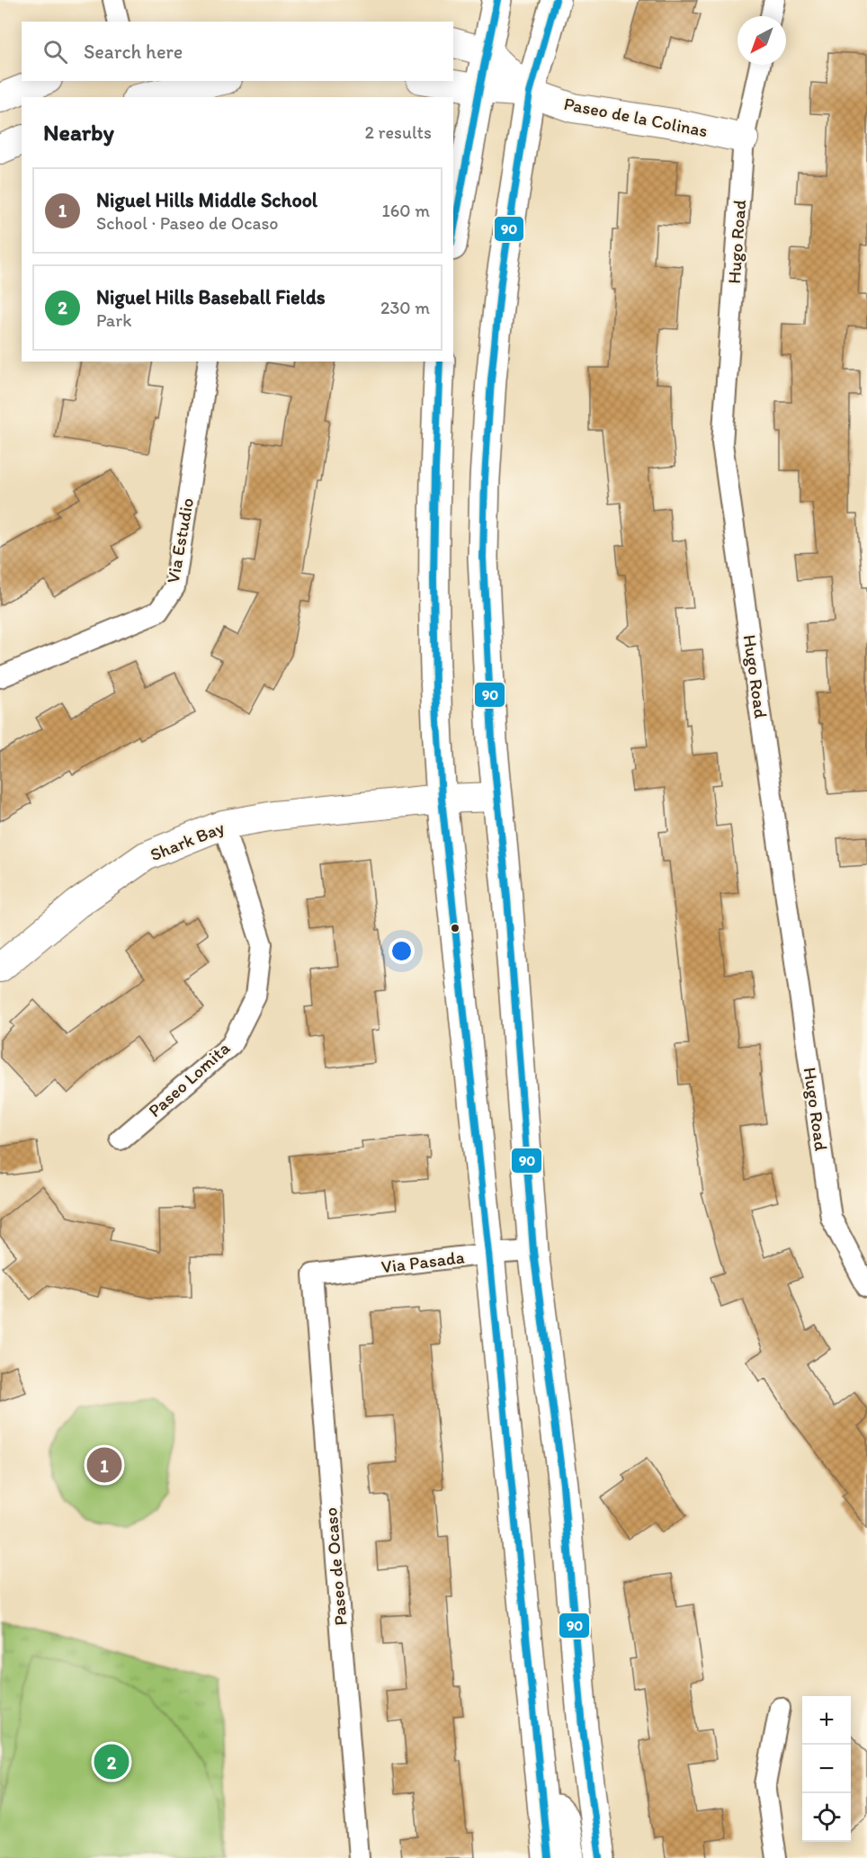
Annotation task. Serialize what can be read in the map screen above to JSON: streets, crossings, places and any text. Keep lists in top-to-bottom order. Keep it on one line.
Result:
{"streets":{"street":["Paseo de la Colinas","Hugo Road","Via Estudio","Shark Bay","Paseo Lomita","Via Pasada","Paseo de Ocaso"]},"crossings":[["Paseo de la Colinas","Hugo Road"],["Shark Bay","Paseo Lomita"],["Via Pasada","Paseo de Ocaso"]],"lines":["transit line 90"],"north":"bottom left","page":{"search":"Search here","heading":["Nearby","2 results"],"list":[{"mark":"1","name":"Niguel Hills Middle School","note":"School · Paseo de Ocaso","value":"160 m"},{"mark":"2","name":"Niguel Hills Baseball Fields","note":"Park","value":"230 m"}],"pins":["1","2"],"map_buttons":["+","−"]}}
